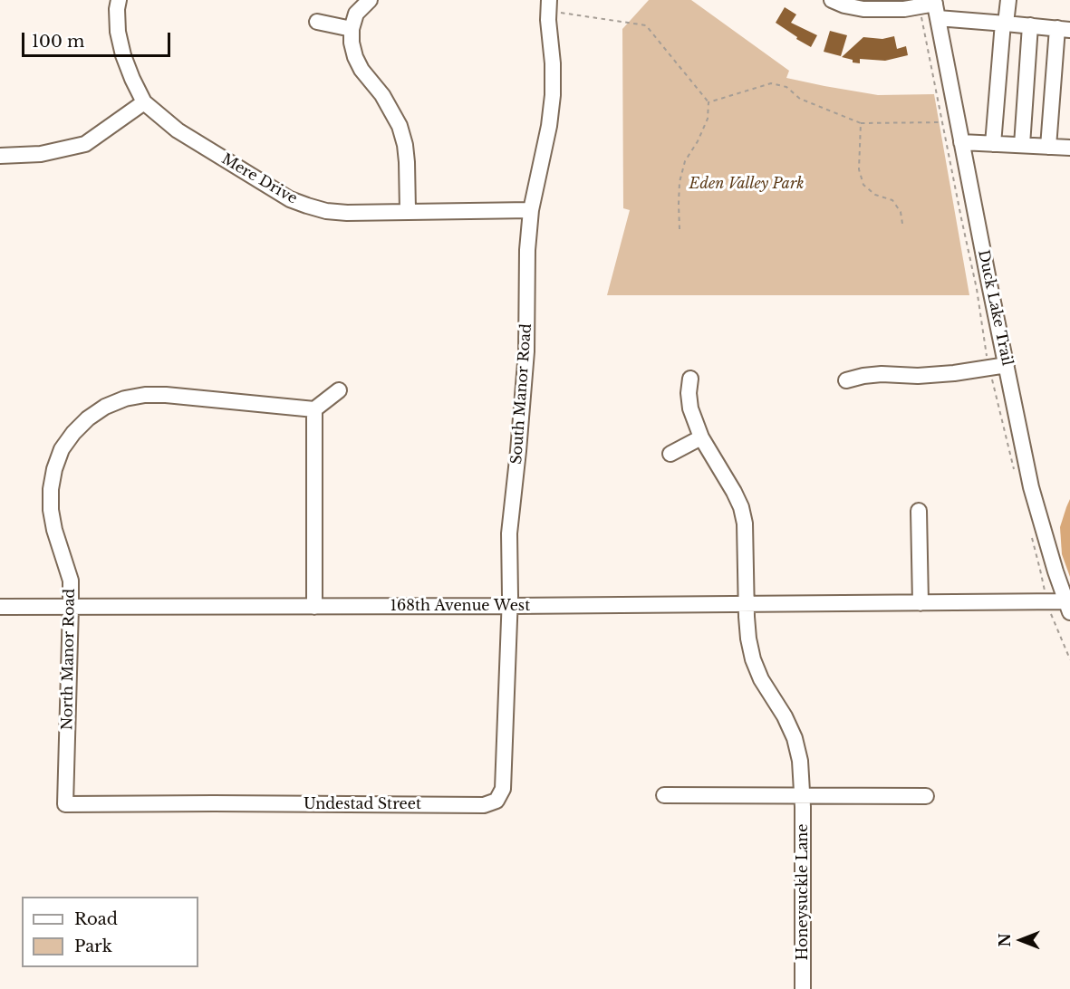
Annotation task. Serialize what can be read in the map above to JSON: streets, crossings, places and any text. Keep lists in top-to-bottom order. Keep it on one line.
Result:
{"streets":{"street":["Mere Drive","Duck Lake Trail","South Manor Road","168th Avenue West","North Manor Road","Undestad Street","Honeysuckle Lane"]},"crossings":[["Mere Drive","South Manor Road"],["Duck Lake Trail","168th Avenue West"],["South Manor Road","168th Avenue West"],["South Manor Road","Undestad Street"],["168th Avenue West","North Manor Road"],["168th Avenue West","Honeysuckle Lane"],["North Manor Road","Undestad Street"]],"parks":["Eden Valley Park"],"legend":["Road","Park"],"scale_bar":"100 m","north":"left"}
